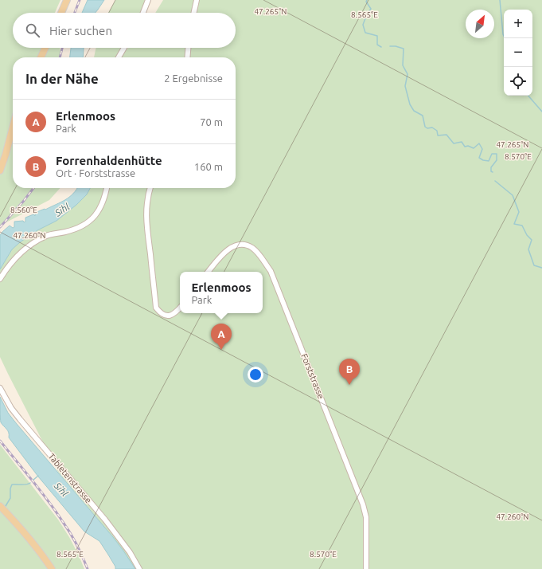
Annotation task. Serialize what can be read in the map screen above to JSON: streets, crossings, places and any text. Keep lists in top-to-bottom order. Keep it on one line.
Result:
{"streets":{"street":["Forststrasse","Tabletenstrasse"]},"water":["Sihl"],"north":"top right","page":{"map_buttons":["+","−"],"search":"Hier suchen","heading":["In der Nähe","2 Ergebnisse"],"list":[{"mark":"A","name":"Erlenmoos","note":"Park","value":"70 m"},{"mark":"B","name":"Forrenhaldenhütte","note":"Ort · Forststrasse","value":"160 m"}],"popup":["Erlenmoos","Park"],"pins":["A","B"]},"coordinates":["47.265°N","8.565°E","8.570°E","8.560°E","47.260°N"]}
